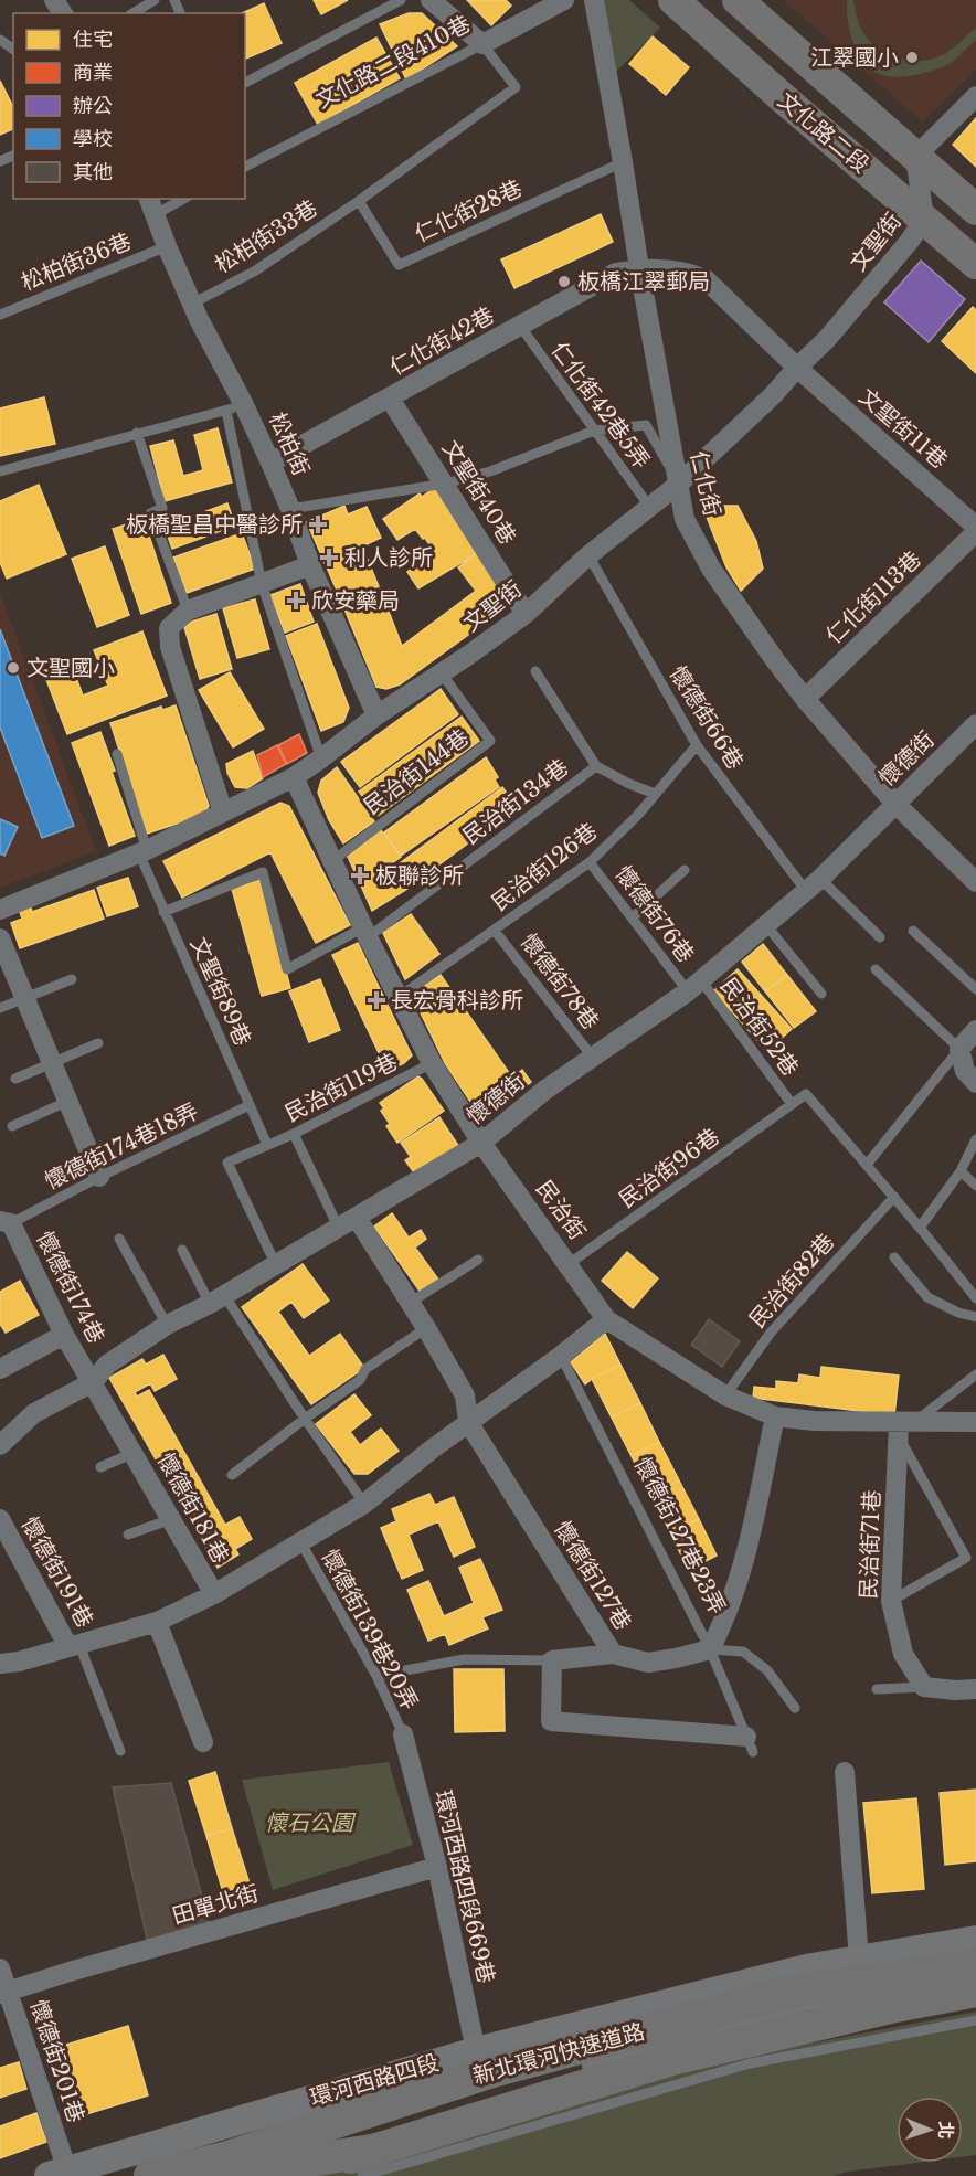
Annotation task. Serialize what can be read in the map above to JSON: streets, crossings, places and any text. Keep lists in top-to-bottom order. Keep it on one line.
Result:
{"streets":{"highway":["新北環河快速道路"],"main road":["文化路二段","環河西路四段"],"street":["文化路二段410巷","文聖街","仁化街42巷","文聖街11巷","松柏街","仁化街","文聖街40巷","仁化街113巷","懷德街","民治街","懷德街174巷","懷德街181巷","懷德街127巷23弄","民治街71巷","懷德街191巷","懷德街127巷","環河西路四段669巷","田單北街","懷德街201巷"],"lane":["仁化街28巷","松柏街33巷","松柏街36巷","仁化街42巷5弄","懷德街66巷","民治街144巷","民治街134巷","民治街126巷","懷德街76巷","懷德街78巷","文聖街89巷","民治街52巷","民治街119巷","懷德街174巷18弄","民治街96巷","民治街82巷","懷德街139巷20弄"]},"crossings":[["文化路二段410巷","松柏街33巷"],["文化路二段","文聖街"],["仁化街28巷","松柏街33巷"],["仁化街28巷","仁化街"],["松柏街33巷","松柏街"],["文聖街","仁化街42巷"],["文聖街","仁化街42巷5弄"],["文聖街","文聖街11巷"],["文聖街","松柏街"],["文聖街","仁化街"],["文聖街","文聖街40巷"],["文聖街","懷德街66巷"],["文聖街","民治街144巷"],["文聖街","文聖街89巷"],["文聖街","民治街"],["松柏街36巷","松柏街"],["仁化街42巷","仁化街42巷5弄"],["仁化街42巷","文聖街11巷"],["仁化街42巷","松柏街"],["仁化街42巷","仁化街"],["仁化街42巷","文聖街40巷"],["仁化街","仁化街113巷"],["仁化街","懷德街"],["懷德街66巷","懷德街"],["懷德街66巷","民治街126巷"],["懷德街","懷德街76巷"],["懷德街","懷德街78巷"],["懷德街","民治街52巷"],["懷德街","民治街119巷"],["懷德街","民治街"],["懷德街","懷德街174巷"],["懷德街","懷德街181巷"],["懷德街","懷德街127巷"],["民治街144巷","民治街"],["民治街134巷","文聖街89巷"],["民治街134巷","民治街"],["民治街126巷","懷德街76巷"],["民治街126巷","懷德街78巷"],["民治街126巷","民治街"],["懷德街76巷","民治街52巷"],["文聖街89巷","民治街119巷"],["文聖街89巷","懷德街174巷18弄"],["民治街52巷","民治街96巷"],["民治街52巷","民治街82巷"],["民治街119巷","民治街"],["懷德街174巷18弄","懷德街174巷"],["民治街96巷","民治街"],["民治街","民治街82巷"],["民治街","民治街71巷"],["懷德街174巷","懷德街181巷"],["懷德街181巷","懷德街191巷"],["懷德街127巷23弄","懷德街127巷"],["懷德街139巷20弄","環河西路四段669巷"],["環河西路四段669巷","田單北街"],["環河西路四段669巷","環河西路四段"],["田單北街","懷德街201巷"],["懷德街201巷","環河西路四段"]],"parks":["懷石公園"],"places":{"other":["江翠國小","板橋江翠郵局","文聖國小"],"health":["板橋聖昌中醫診所","利人診所","欣安藥局","板聯診所","長宏骨科診所"]},"legend":["住宅","商業","辦公","學校","其他"],"north":"right"}
